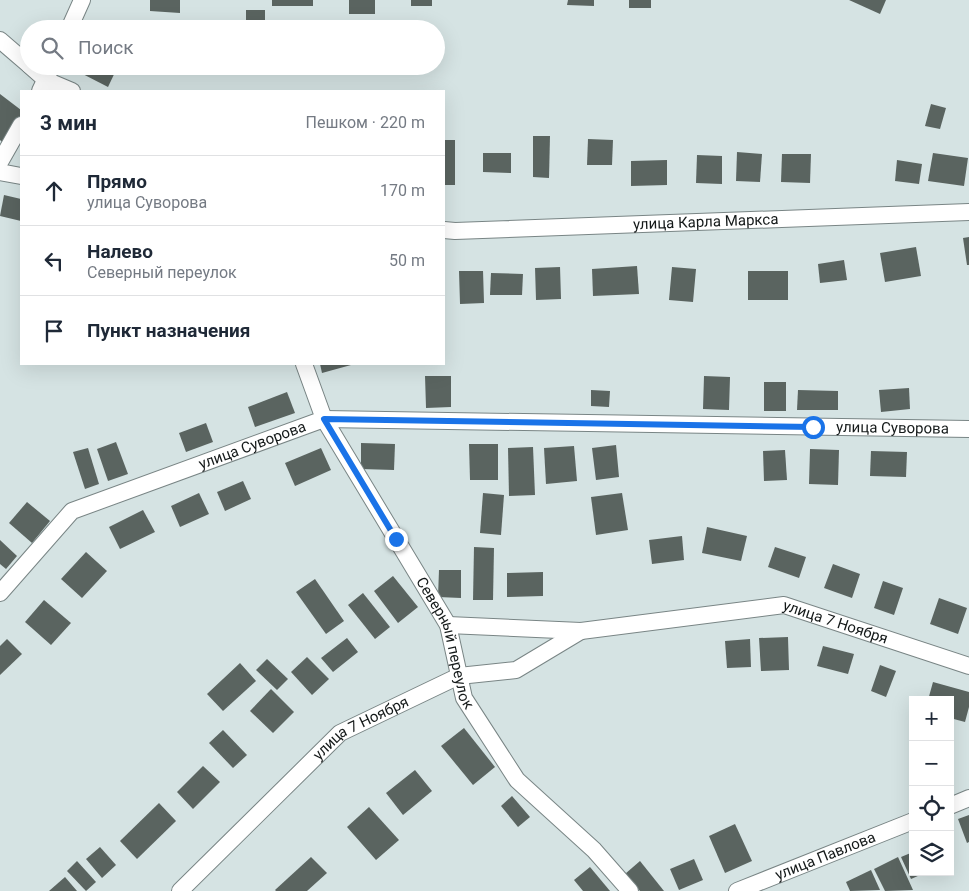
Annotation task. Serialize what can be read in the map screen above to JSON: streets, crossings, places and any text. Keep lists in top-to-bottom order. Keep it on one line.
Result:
{"streets":{"street":["улица Карла Маркса","улица Суворова","улица 7 Ноября","Северный переулок","улица Павлова"]},"crossings":[["улица Суворова","Северный переулок"],["улица 7 Ноября","Северный переулок"]],"page":{"search":"Поиск","heading":["3 мин","Пешком · 220 m"],"list":[["Прямо","улица Суворова","170 m"],["Налево","Северный переулок","50 m"],"Пункт назначения"],"map_buttons":["+","−"]}}
